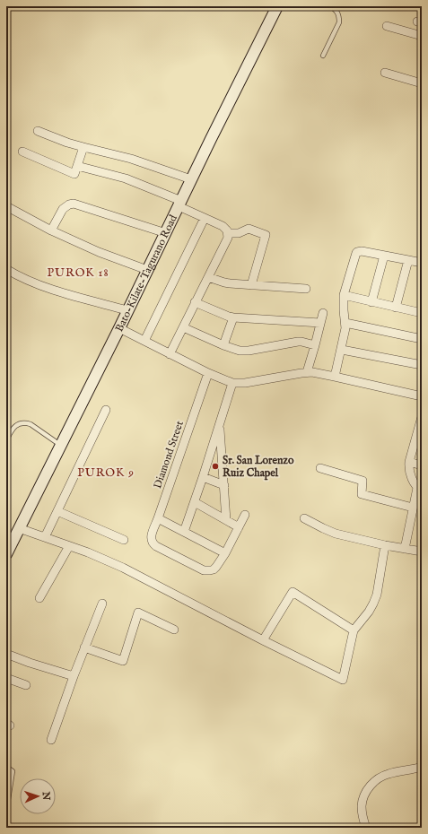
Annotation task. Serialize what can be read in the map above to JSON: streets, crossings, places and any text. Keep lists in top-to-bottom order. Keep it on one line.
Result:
{"streets":{"street":["Bato-Kilate-Tagurano Road","Diamond Street"]},"districts":["PUROK 18","PUROK 9"],"places":["Sr. San Lorenzo Ruiz Chapel"],"north":"right"}
